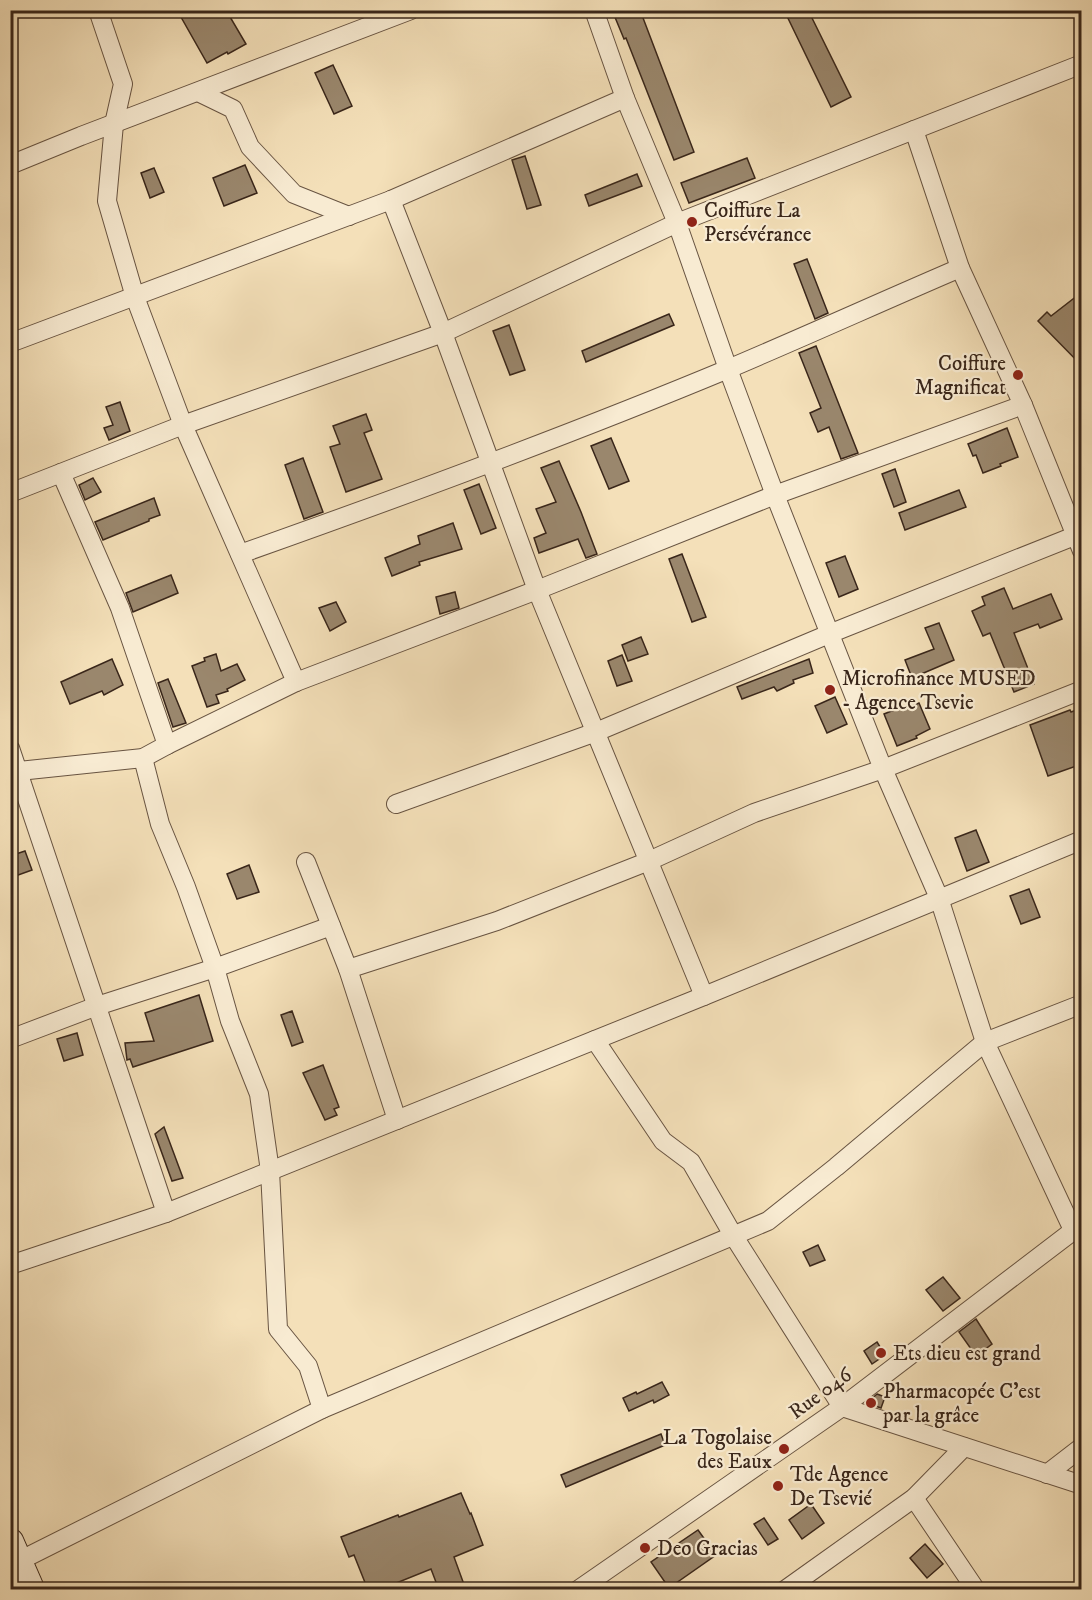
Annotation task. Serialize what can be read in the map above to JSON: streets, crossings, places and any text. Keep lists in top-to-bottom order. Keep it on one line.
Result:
{"streets":{"street":["Rue 046"]},"places":["Coiffure La Persévérance","Coiffure Magnificat","Microfinance MUSED - Agence Tsevie","Ets dieu est grand","Pharmacopée C'est par la grâce","La Togolaise des Eaux","Tde Agence De Tsevié","Deo Gracias"]}
